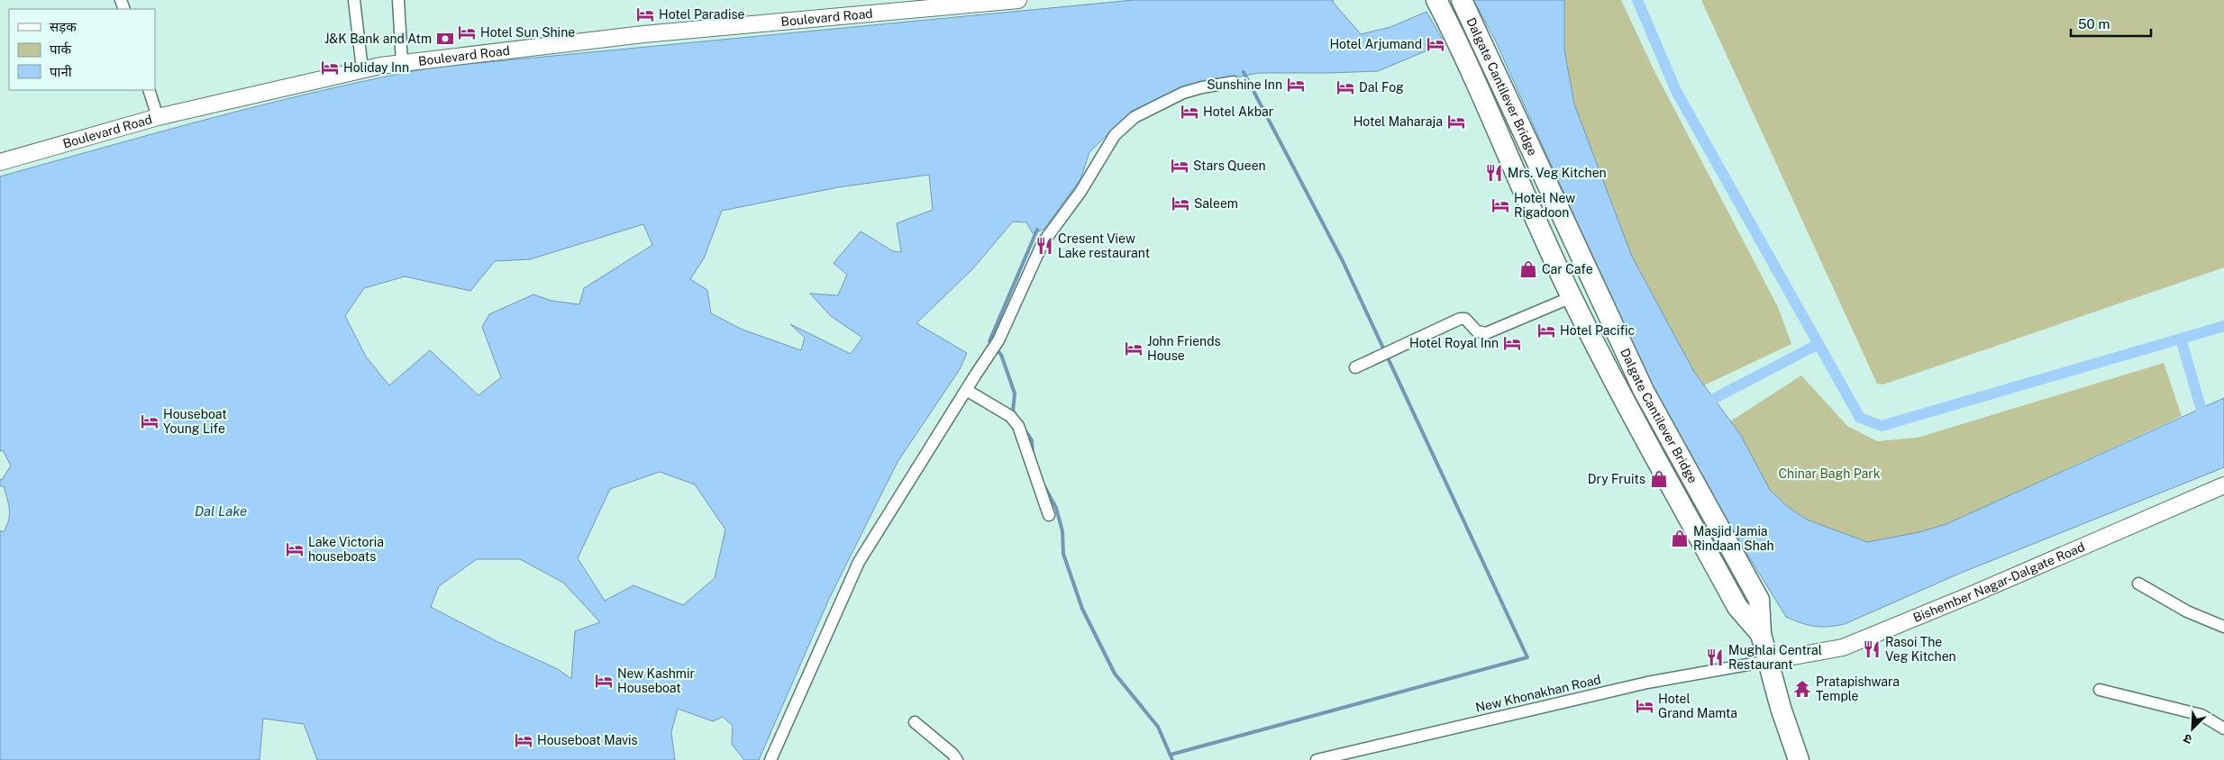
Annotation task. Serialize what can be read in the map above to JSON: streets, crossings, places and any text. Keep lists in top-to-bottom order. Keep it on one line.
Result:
{"streets":{"highway":["Dalgate Cantilever Bridge"],"main road":["Boulevard Road","Bishember Nagar-Dalgate Road"],"street":["New Khonakhan Road"]},"crossings":[["Bishember Nagar-Dalgate Road","New Khonakhan Road"]],"water":["Dal Lake"],"parks":["Chinar Bagh Park"],"places":{"hotel":["Hotel Paradise","Hotel Sun Shine","Hotel Arjumand","Holiday Inn","Sunshine Inn","Dal Fog","Hotel Akbar","Hotel Maharaja","Stars Queen","Saleem","Hotel New Rigadoon","Hotel Pacific","Hotel Royal Inn","John Friends House","Houseboat Young Life","Lake Victoria houseboats","New Kashmir Houseboat","Hotel Grand Mamta","Houseboat Mavis"],"bank":["J&K Bank and Atm"],"restaurant":["Mrs. Veg Kitchen","Cresent View Lake restaurant","Rasoi The Veg Kitchen","Mughlai Central Restaurant"],"shop":["Car Cafe","Dry Fruits","Masjid Jamia Rindaan Shah"],"temple":["Pratapishwara Temple"]},"legend":["सड़क","पार्क","पानी"],"scale_bar":"50 m","north":"bottom left"}
